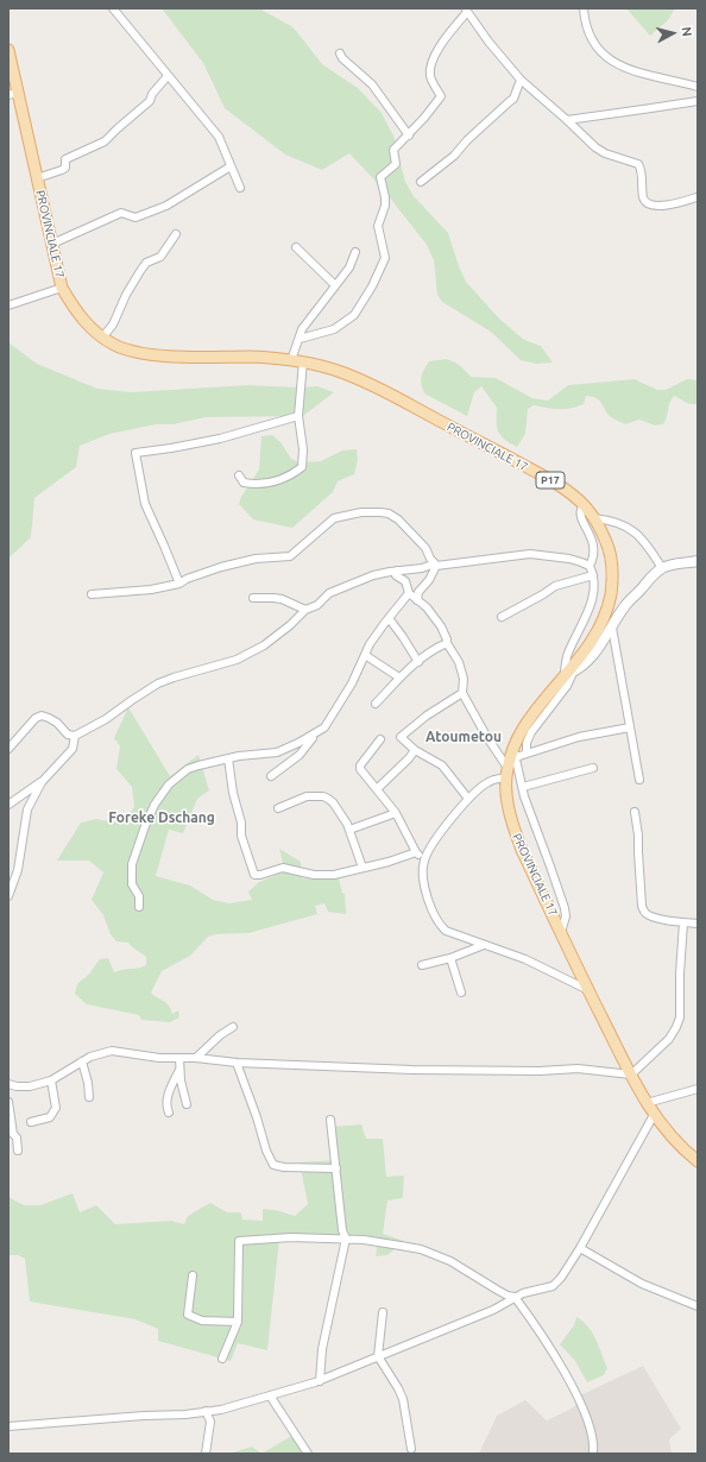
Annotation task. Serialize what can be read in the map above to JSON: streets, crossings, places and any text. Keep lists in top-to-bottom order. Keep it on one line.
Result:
{"streets":{"main road":["PROVINCIALE 17","P17"]},"districts":["Atoumetou","Foreke Dschang"],"north":"right"}
